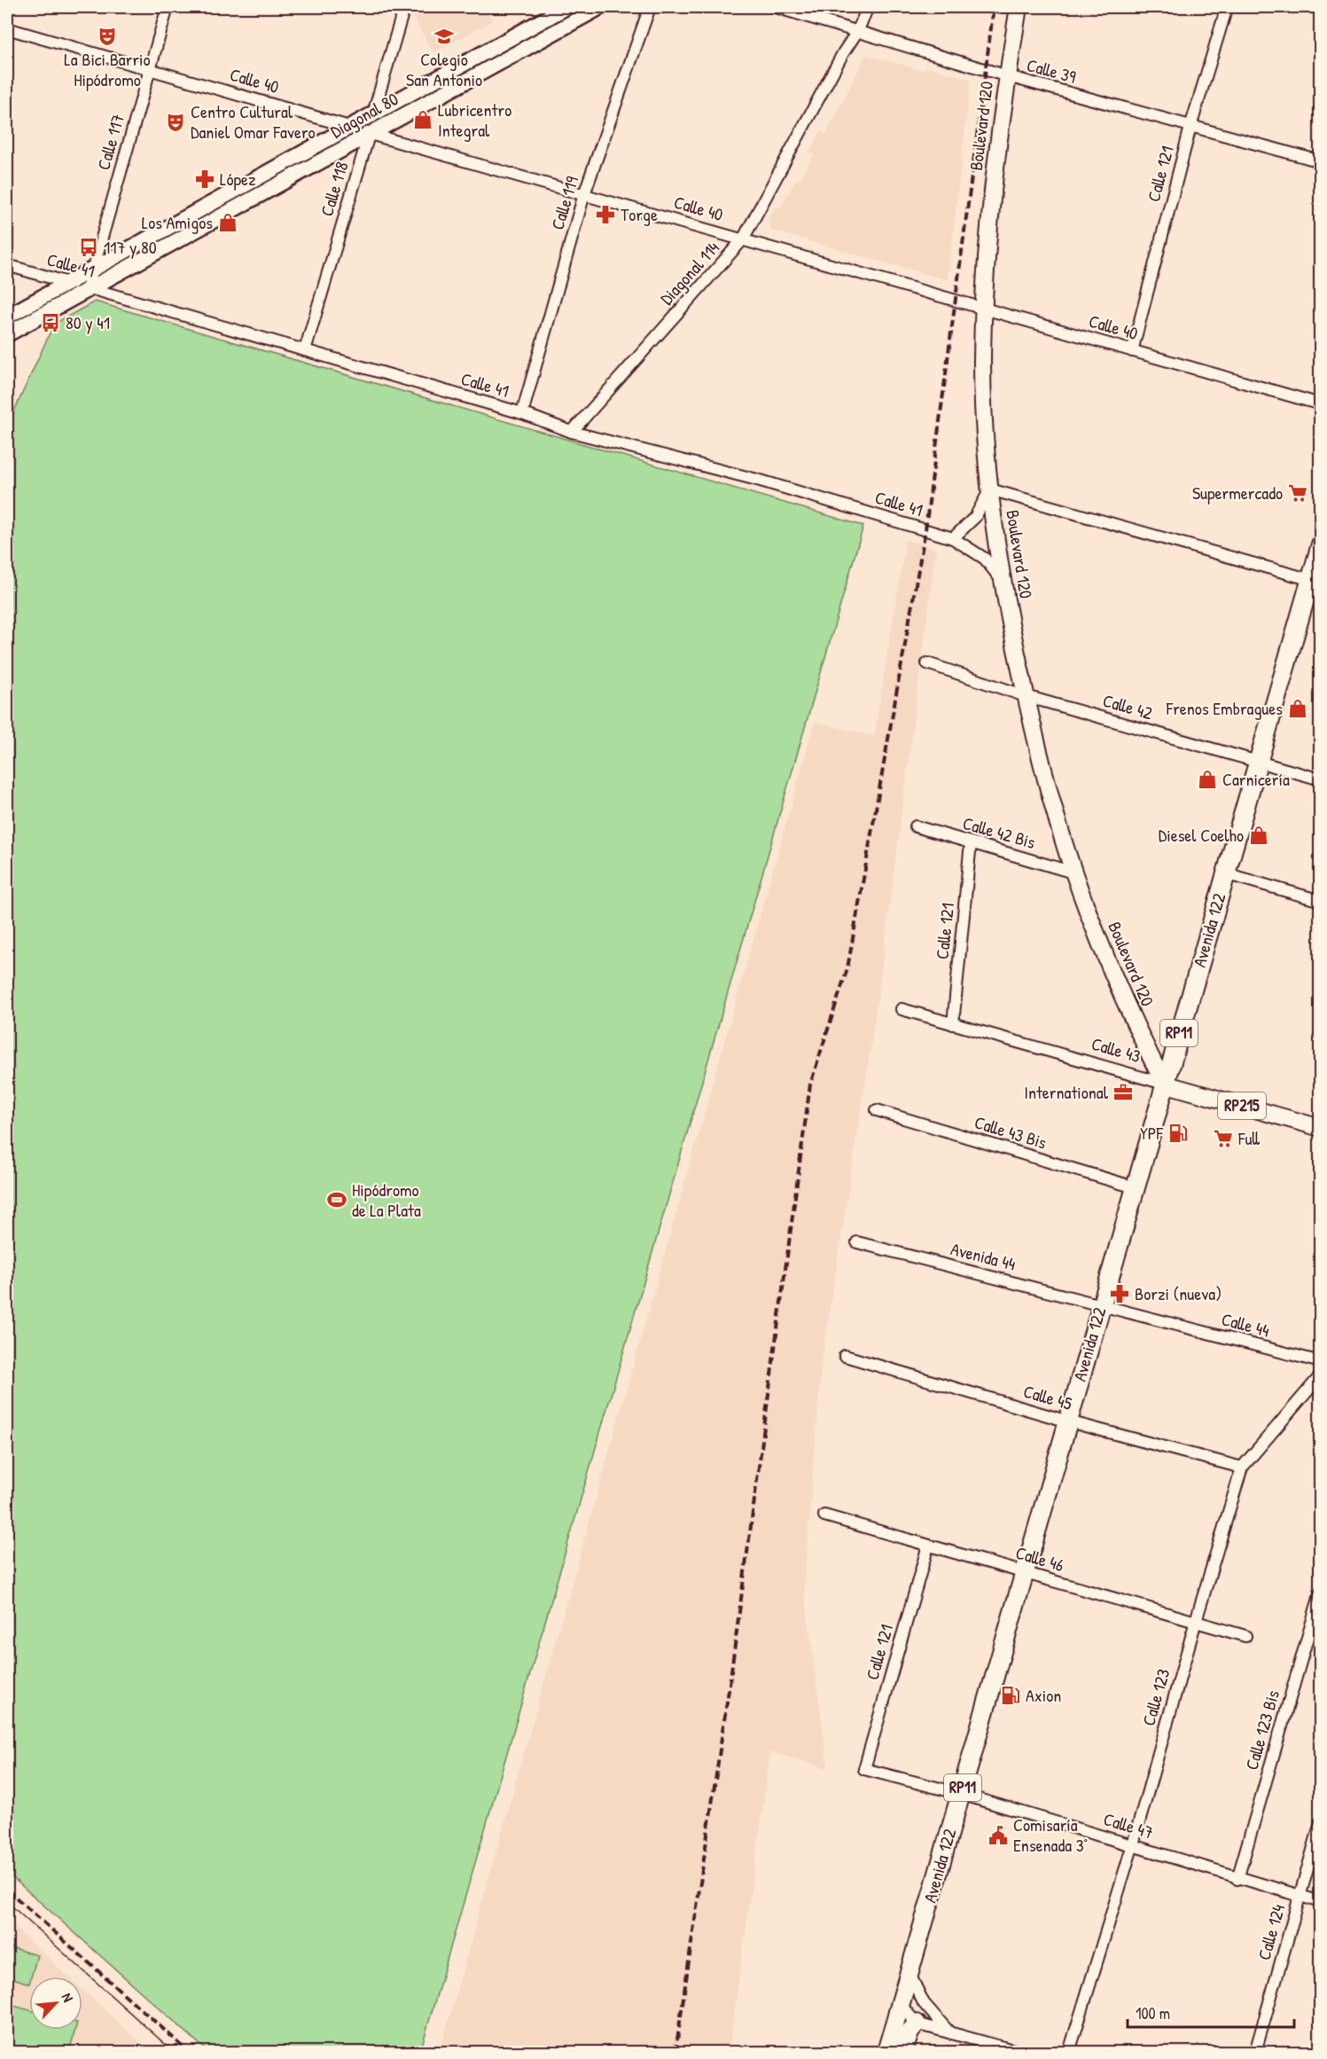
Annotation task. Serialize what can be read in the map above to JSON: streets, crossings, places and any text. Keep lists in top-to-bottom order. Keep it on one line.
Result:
{"streets":{"highway":["Avenida 122","RP11"],"main road":["Diagonal 80","Boulevard 120","Calle 43","RP215"],"street":["Calle 39","Calle 40","Calle 117","Calle 121","Calle 118","Calle 119","Calle 41","Diagonal 114","Calle 42","Calle 42 Bis","Calle 43 Bis","Avenida 44","Calle 44","Calle 45","Calle 46","Calle 123","Calle 123 Bis","Calle 47","Calle 124"]},"crossings":[["Calle 39","Boulevard 120"],["Calle 39","Calle 121"],["Calle 39","Diagonal 114"],["Calle 40","Diagonal 80"],["Calle 40","Boulevard 120"],["Calle 40","Calle 117"],["Calle 40","Calle 121"],["Calle 40","Calle 118"],["Calle 40","Calle 119"],["Calle 40","Diagonal 114"],["Diagonal 80","Calle 117"],["Diagonal 80","Calle 118"],["Diagonal 80","Calle 41"],["Boulevard 120","Calle 41"],["Boulevard 120","Calle 42"],["Boulevard 120","Calle 42 Bis"],["Boulevard 120","Avenida 122"],["Boulevard 120","Calle 43"],["Calle 117","Calle 41"],["Calle 121","Calle 42 Bis"],["Calle 121","Calle 43"],["Calle 121","Calle 46"],["Calle 121","Calle 47"],["Calle 118","Calle 41"],["Calle 119","Calle 41"],["Calle 41","Diagonal 114"],["Calle 42","Avenida 122"],["Avenida 122","Calle 43"],["Avenida 122","Calle 43 Bis"],["Avenida 122","Avenida 44"],["Avenida 122","Calle 44"],["Avenida 122","Calle 45"],["Avenida 122","Calle 46"],["Avenida 122","Calle 47"],["Avenida 44","Calle 44"],["Calle 45","Calle 123"],["Calle 46","Calle 123"],["Calle 123","Calle 47"],["Calle 123 Bis","Calle 47"],["Calle 47","Calle 124"]],"places":{"theatre":["La Bici Barrio Hipódromo","Centro Cultural Daniel Omar Favero"],"school or university":["Colegio San Antonio"],"shop":["Lubricentro Integral","Los Amigos","Frenos Embragues","Carnicería","Diesel Coelho"],"pharmacy":["López","Torge","Borzi (nueva)"],"bus stop":["117 y 80","80 y 41"],"supermarket":["Supermercado","Full"],"office":["International"],"fuel station":["YPF","Axion"],"sports":["Hipódromo de La Plata"],"public building":["Comisaría Ensenada 3°"]},"scale_bar":"100 m","north":"top right"}
